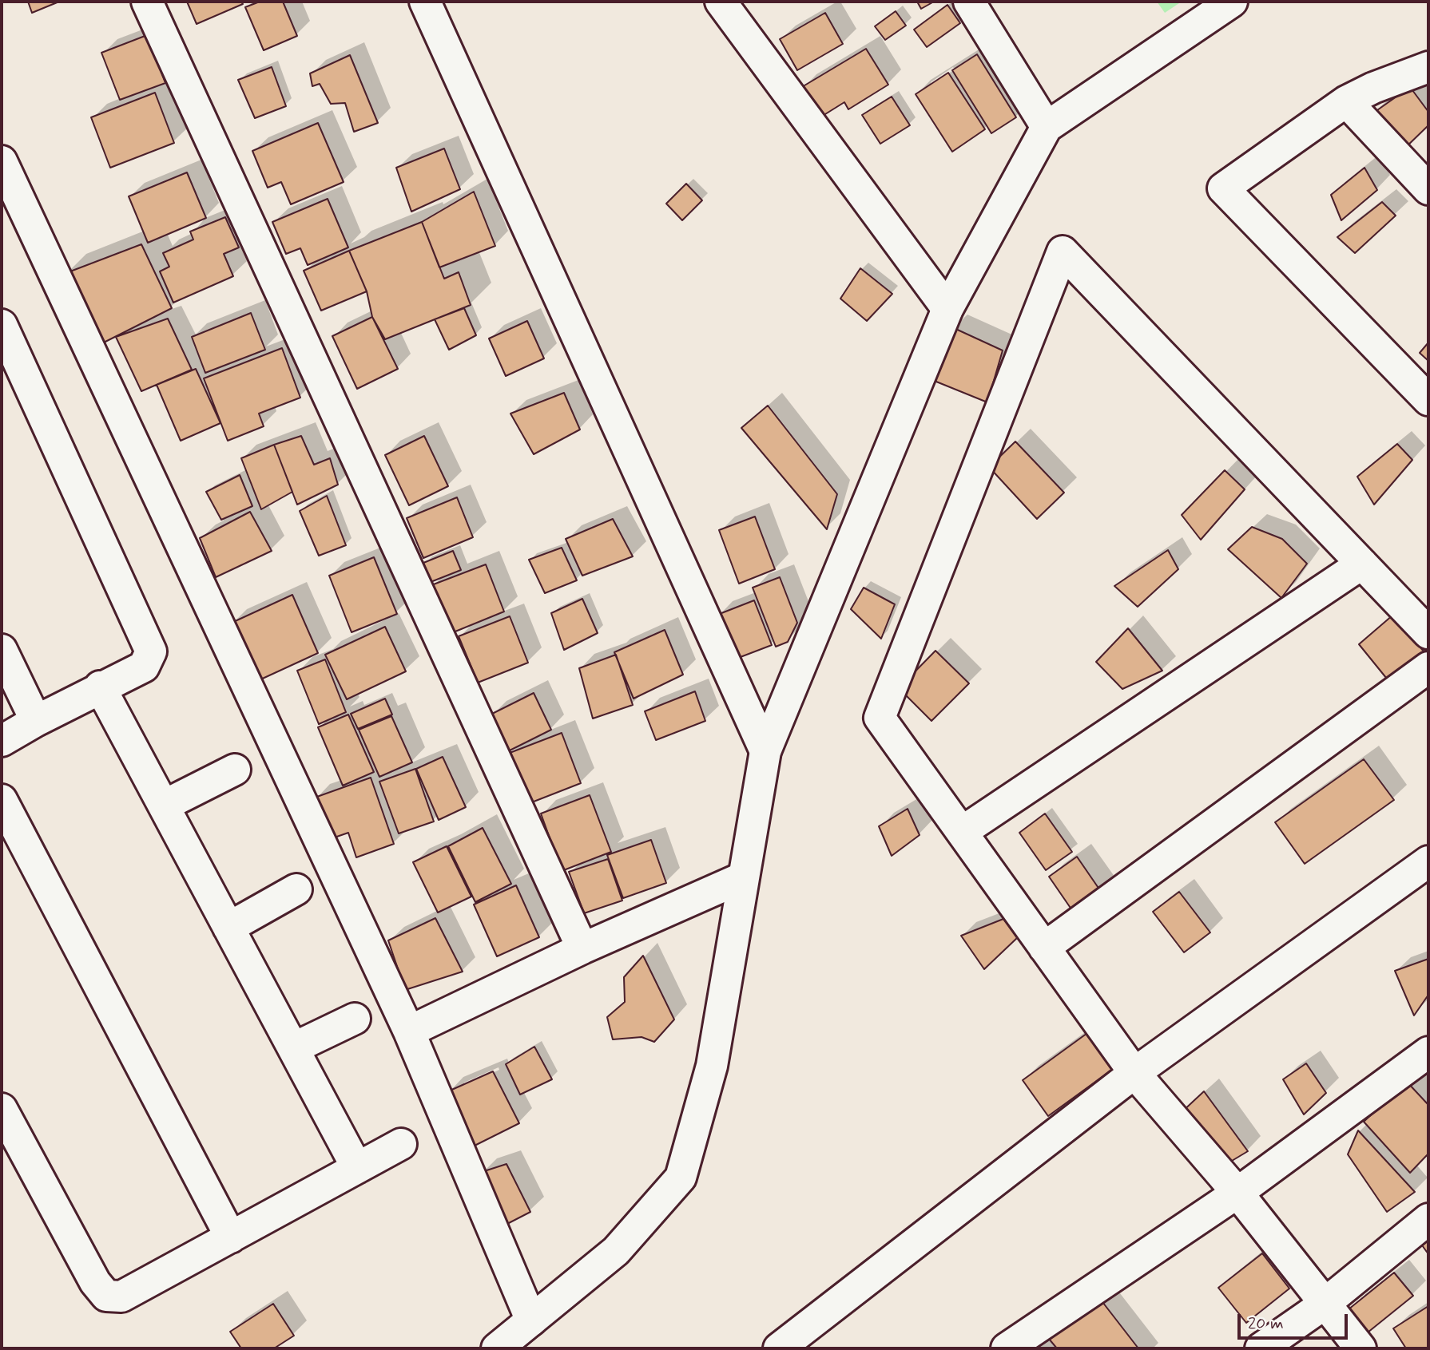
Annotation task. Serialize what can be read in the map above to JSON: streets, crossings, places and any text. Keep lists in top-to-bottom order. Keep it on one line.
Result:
{"scale_bar":"20 m"}
